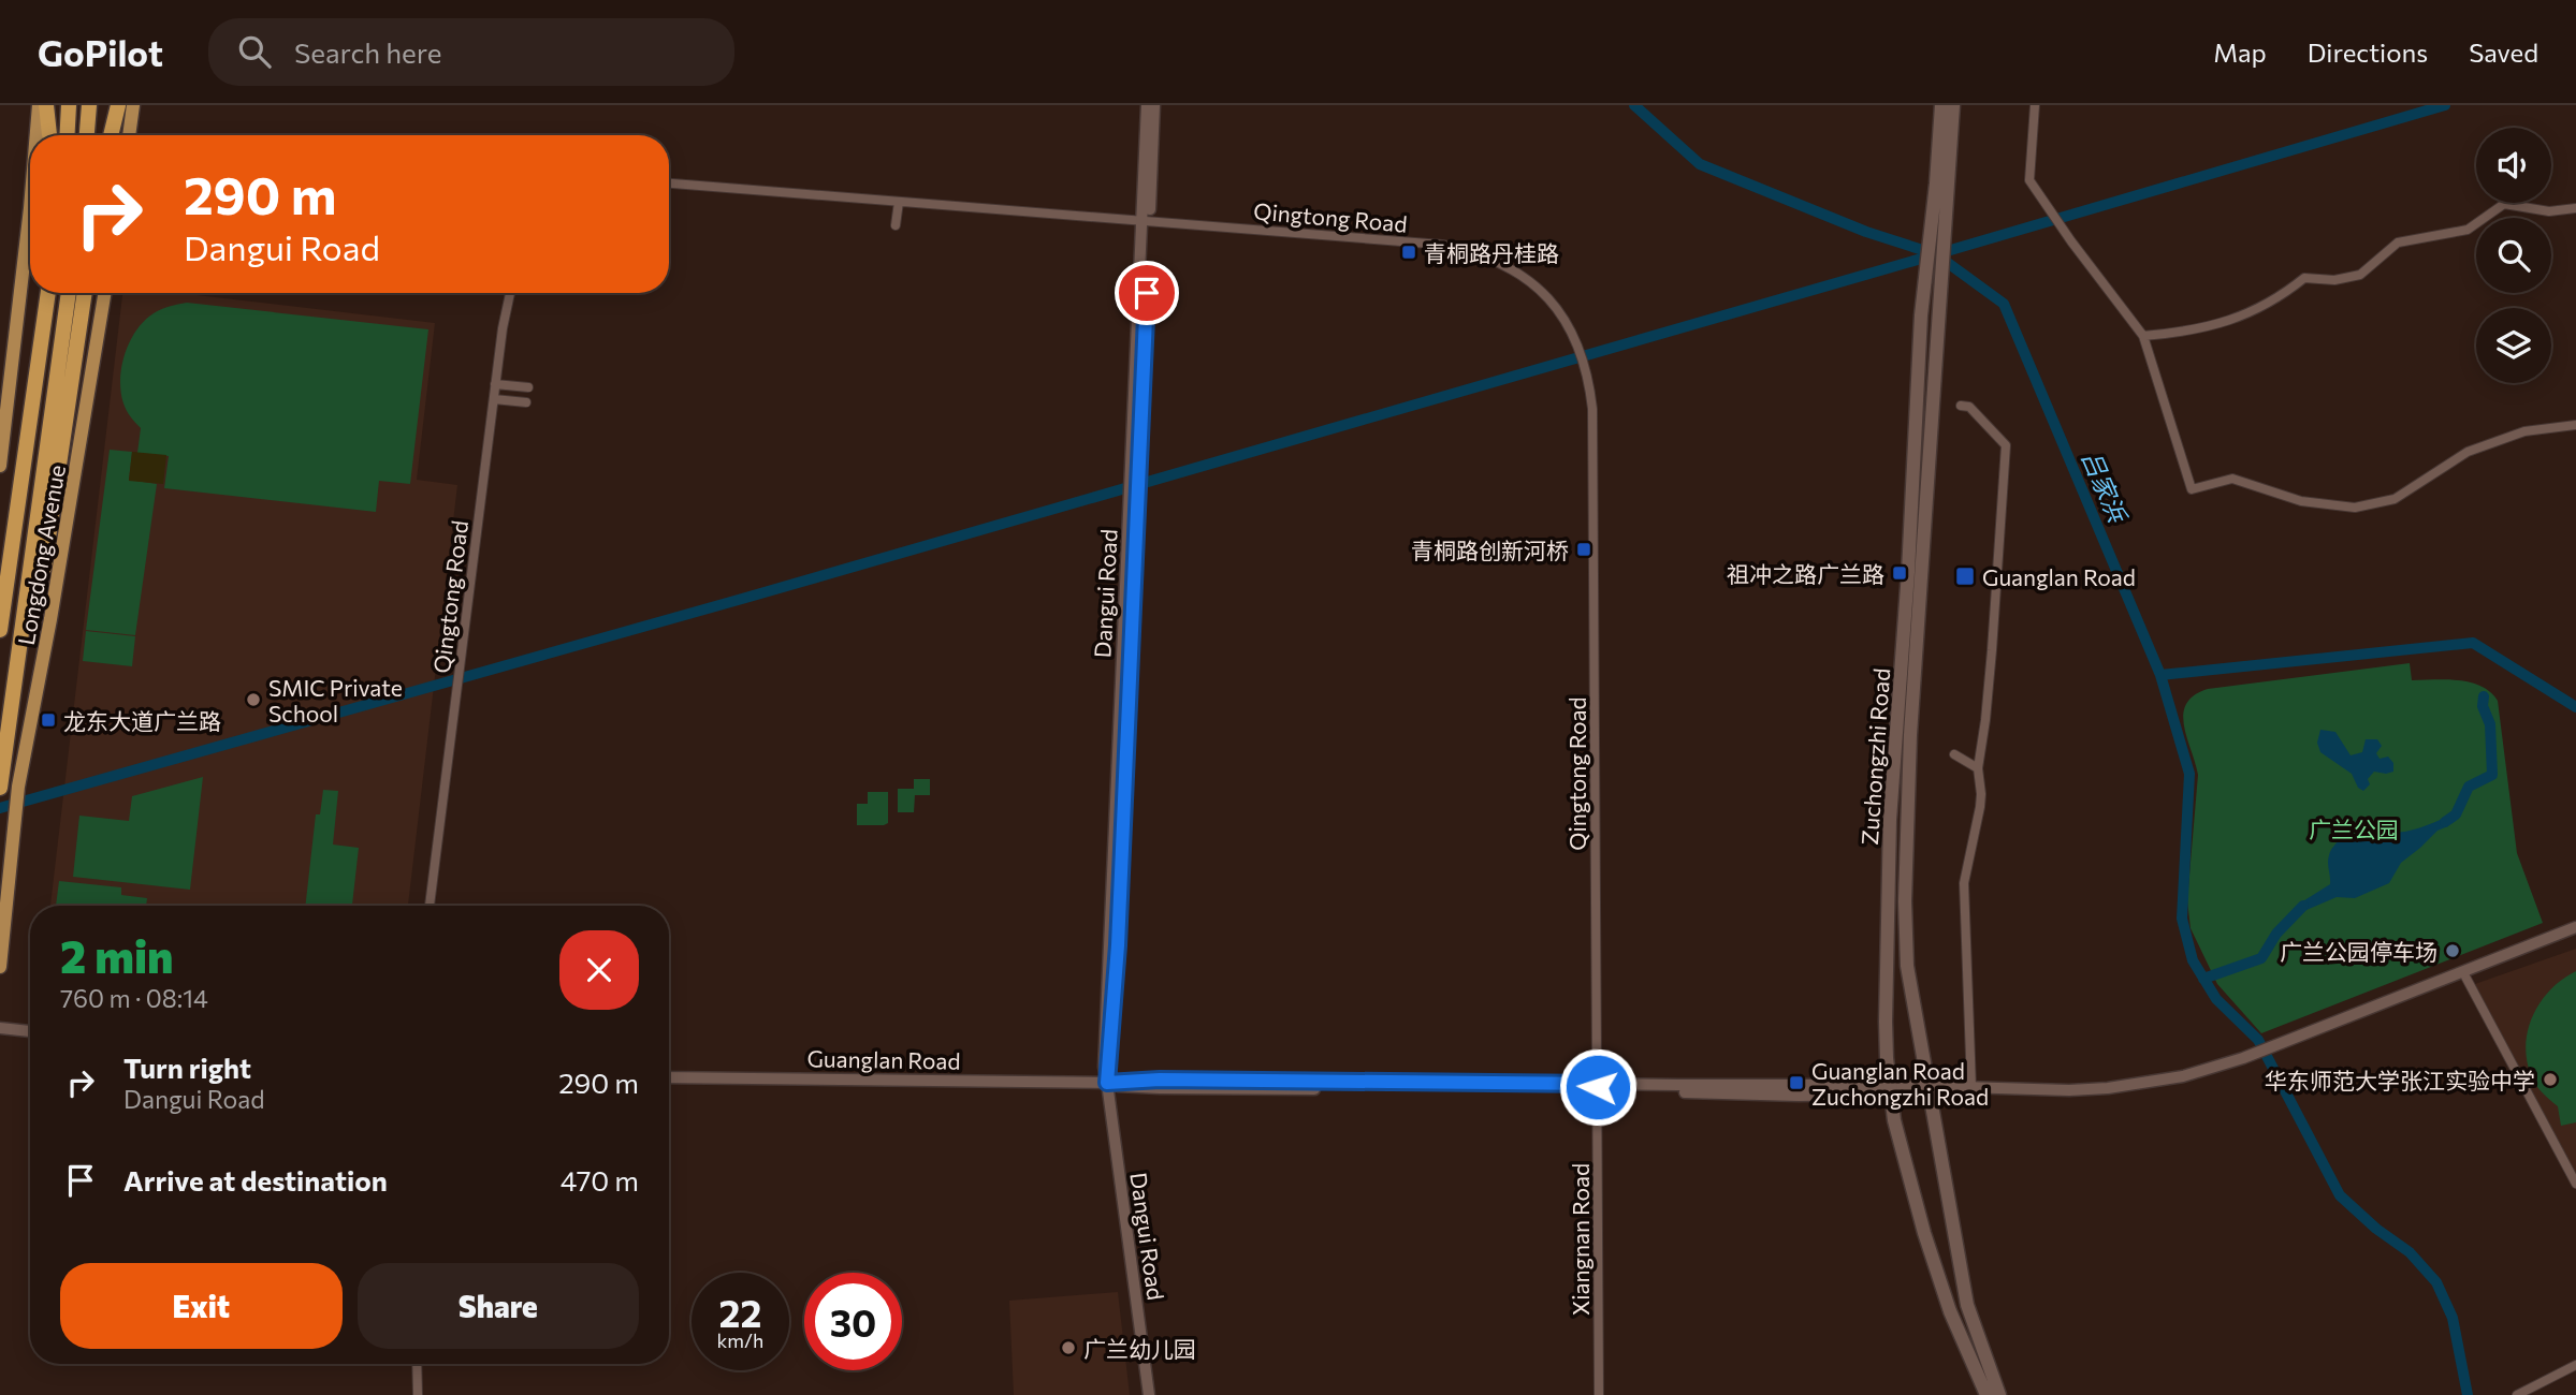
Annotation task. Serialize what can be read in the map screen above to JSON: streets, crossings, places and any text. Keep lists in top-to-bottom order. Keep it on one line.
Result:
{"streets":{"main road":["Longdong Avenue","Zuchongzhi Road"],"street":["Qingtong Road","Dangui Road","Guanglan Road","Xiangnan Road"]},"crossings":[["Qingtong Road","Dangui Road"],["Qingtong Road","Guanglan Road"],["Qingtong Road","Xiangnan Road"],["Dangui Road","Guanglan Road"],["Zuchongzhi Road","Guanglan Road"],["Guanglan Road","Xiangnan Road"]],"water":["吕家浜"],"parks":["广兰公园"],"places":{"transit":["青桐路丹桂路","青桐路创新河桥","祖冲之路广兰路","Guanglan Road","龙东大道广兰路","Guanglan Road Zuchongzhi Road"],"other":["SMIC Private School","广兰公园停车场","华东师范大学张江实验中学","广兰幼儿园"]},"page":{"header":"GoPilot","search":"Search here","nav":["Map","Directions","Saved"],"turn":["290 m","Dangui Road"],"heading":["2 min","760 m · 08:14"],"list":[{"name":"Turn right","note":"Dangui Road","value":"290 m"},{"name":"Arrive at destination","value":"470 m"}],"buttons":["Exit","Share"],"speed":"22 km/h","limit":"30"}}
